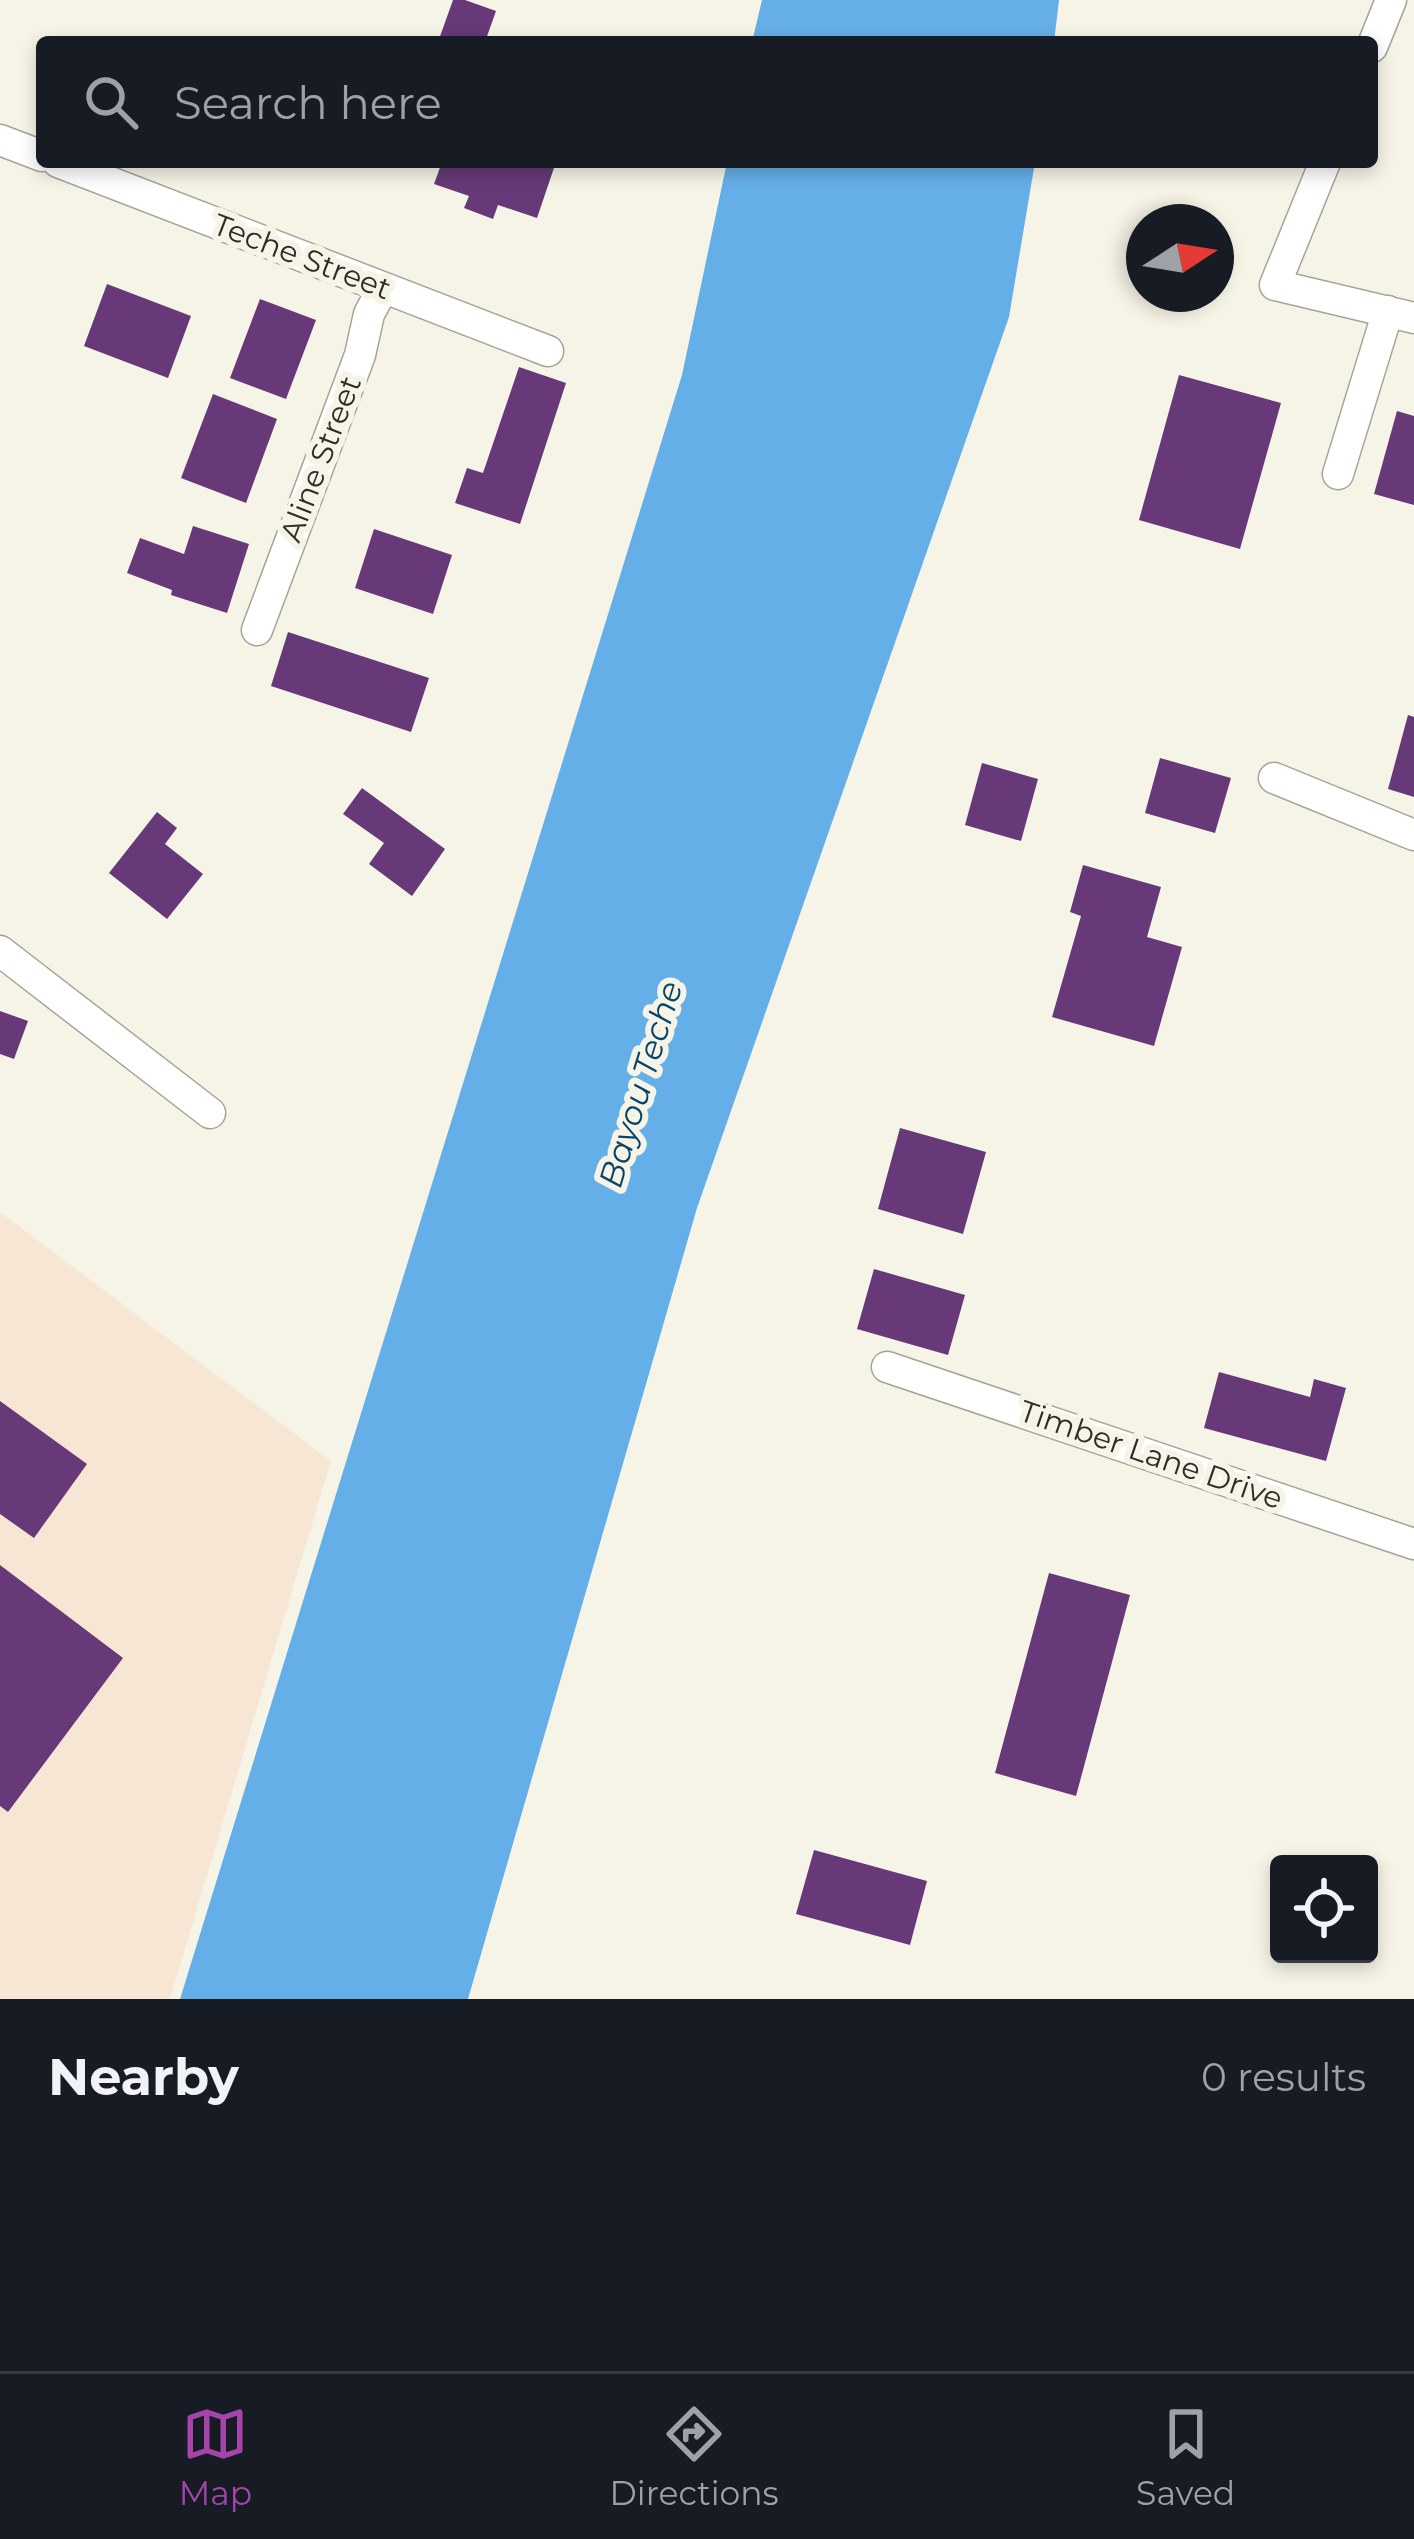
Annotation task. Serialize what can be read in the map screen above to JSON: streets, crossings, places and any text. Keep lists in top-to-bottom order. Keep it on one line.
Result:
{"streets":{"street":["Teche Street","Aline Street","Timber Lane Drive"]},"crossings":[["Teche Street","Aline Street"]],"water":["Bayou Teche"],"north":"right","page":{"search":"Search here","heading":["Nearby","0 results"],"nav":["Map","Directions","Saved"]}}
